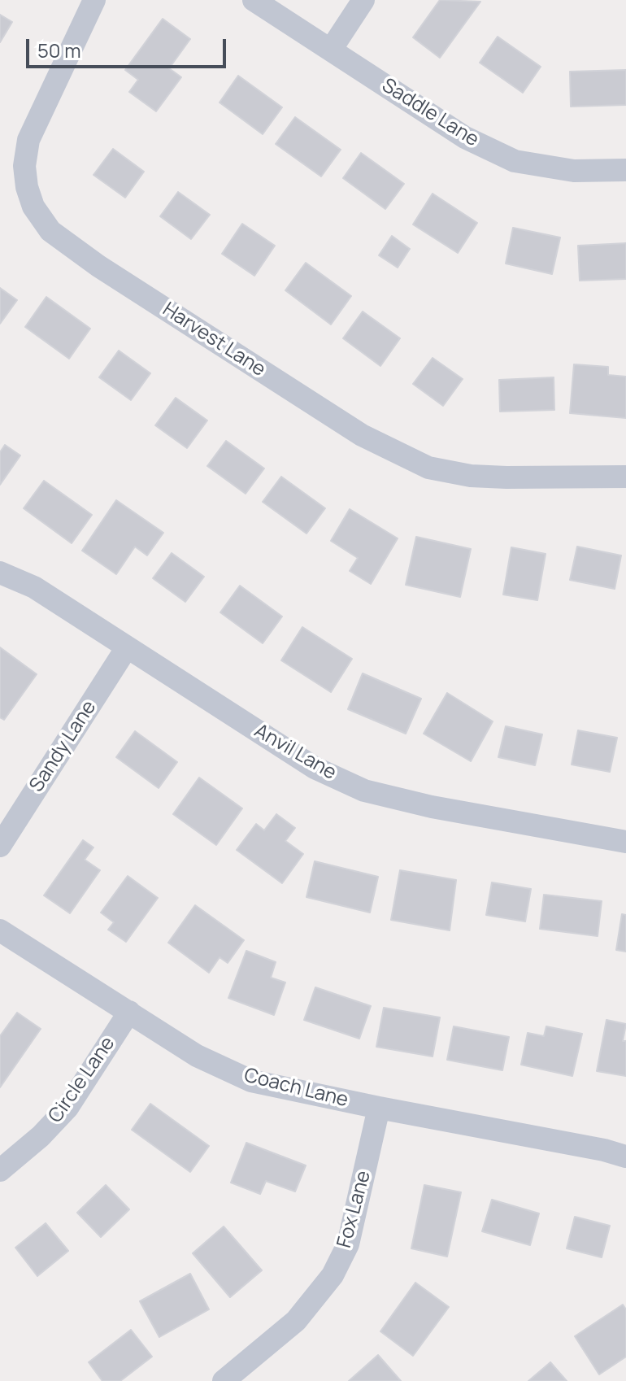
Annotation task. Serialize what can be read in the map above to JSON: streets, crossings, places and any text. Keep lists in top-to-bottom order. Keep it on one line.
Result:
{"streets":{"street":["Saddle Lane","Harvest Lane","Sandy Lane","Anvil Lane","Circle Lane","Coach Lane","Fox Lane"]},"crossings":[["Sandy Lane","Anvil Lane"],["Circle Lane","Coach Lane"],["Coach Lane","Fox Lane"]],"scale_bar":"50 m"}
